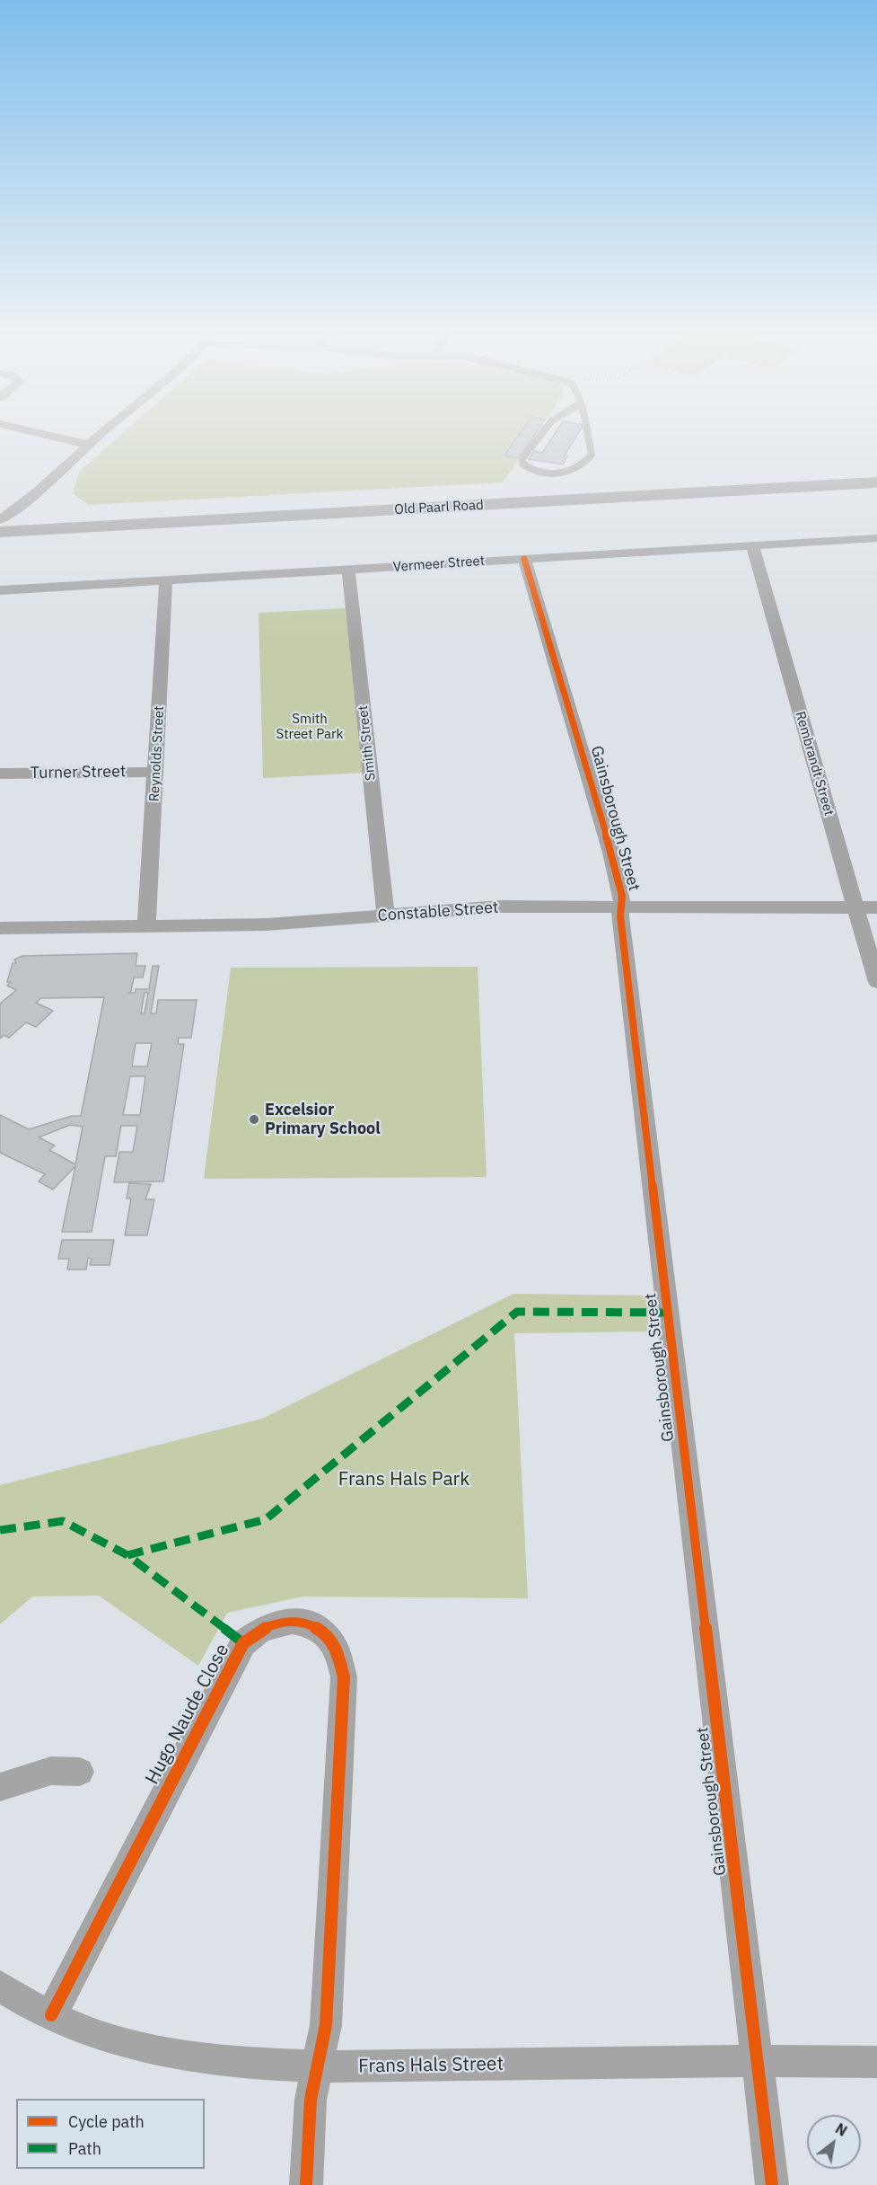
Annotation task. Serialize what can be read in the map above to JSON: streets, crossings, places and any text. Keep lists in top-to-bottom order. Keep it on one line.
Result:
{"streets":{"main road":["Old Paarl Road"],"street":["Vermeer Street","Smith Street","Reynolds Street","Rembrandt Street","Turner Street","Gainsborough Street","Constable Street","Hugo Naude Close","Frans Hals Street"]},"crossings":[["Vermeer Street","Smith Street"],["Vermeer Street","Reynolds Street"],["Vermeer Street","Rembrandt Street"],["Vermeer Street","Gainsborough Street"],["Smith Street","Constable Street"],["Reynolds Street","Turner Street"],["Reynolds Street","Constable Street"],["Rembrandt Street","Constable Street"],["Gainsborough Street","Constable Street"],["Gainsborough Street","Frans Hals Street"],["Hugo Naude Close","Frans Hals Street"]],"parks":["Smith Street Park","Frans Hals Park"],"places":["Excelsior Primary School"],"legend":["Cycle path","Path"],"north":"top right"}
